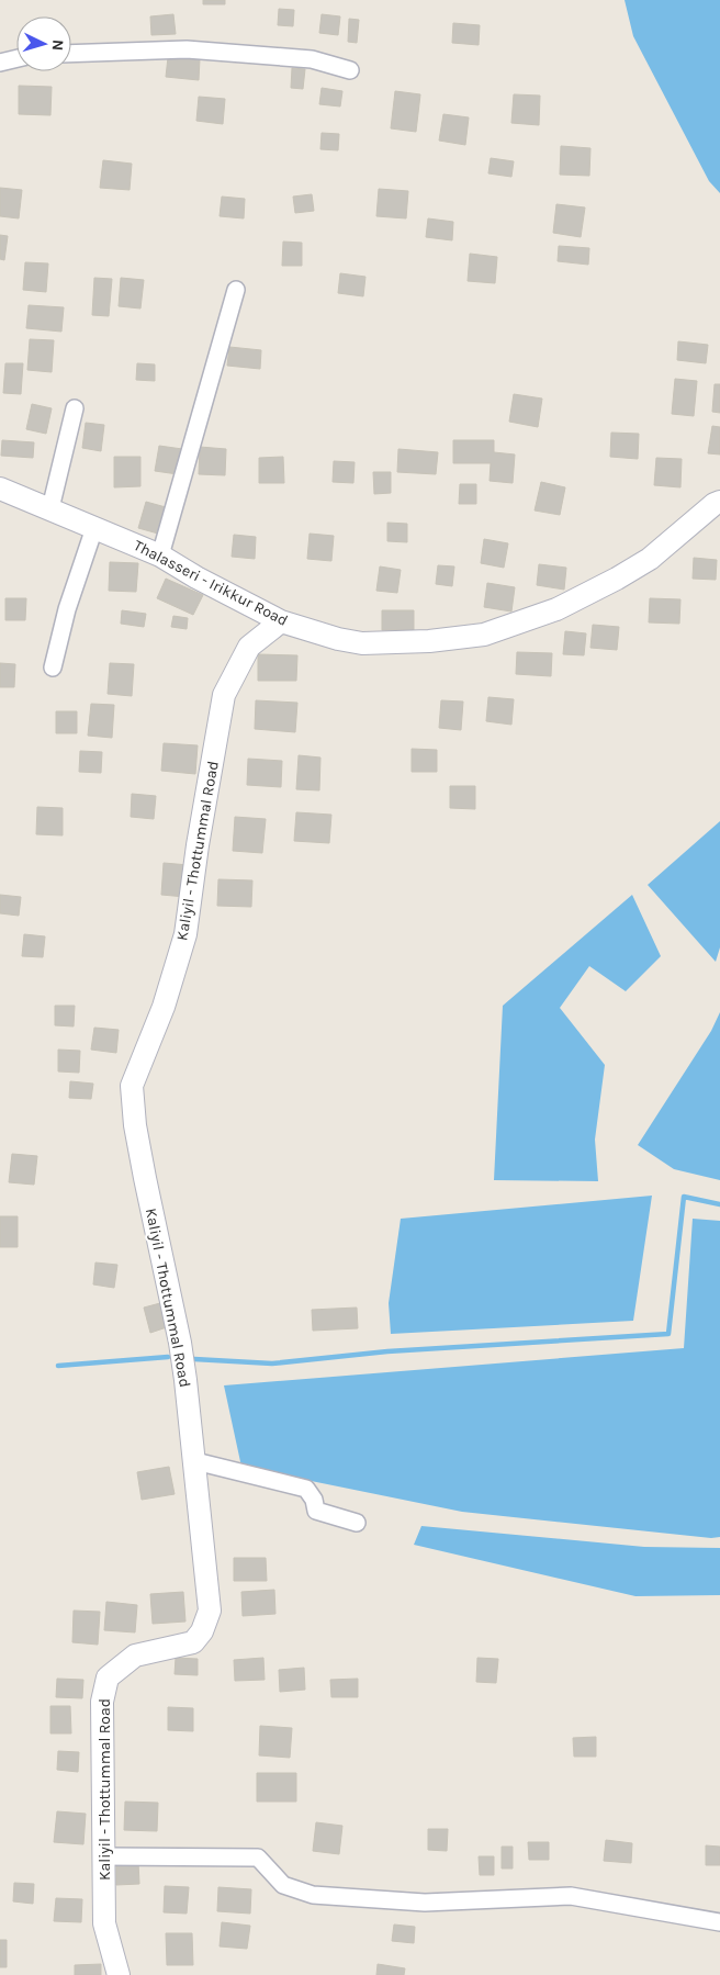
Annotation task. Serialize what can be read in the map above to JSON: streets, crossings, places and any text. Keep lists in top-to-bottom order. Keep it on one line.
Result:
{"streets":{"main road":["Thalasseri - Irikkur Road","Kaliyil - Thottummal Road"]},"crossings":[["Thalasseri - Irikkur Road","Kaliyil - Thottummal Road"]],"north":"right"}
